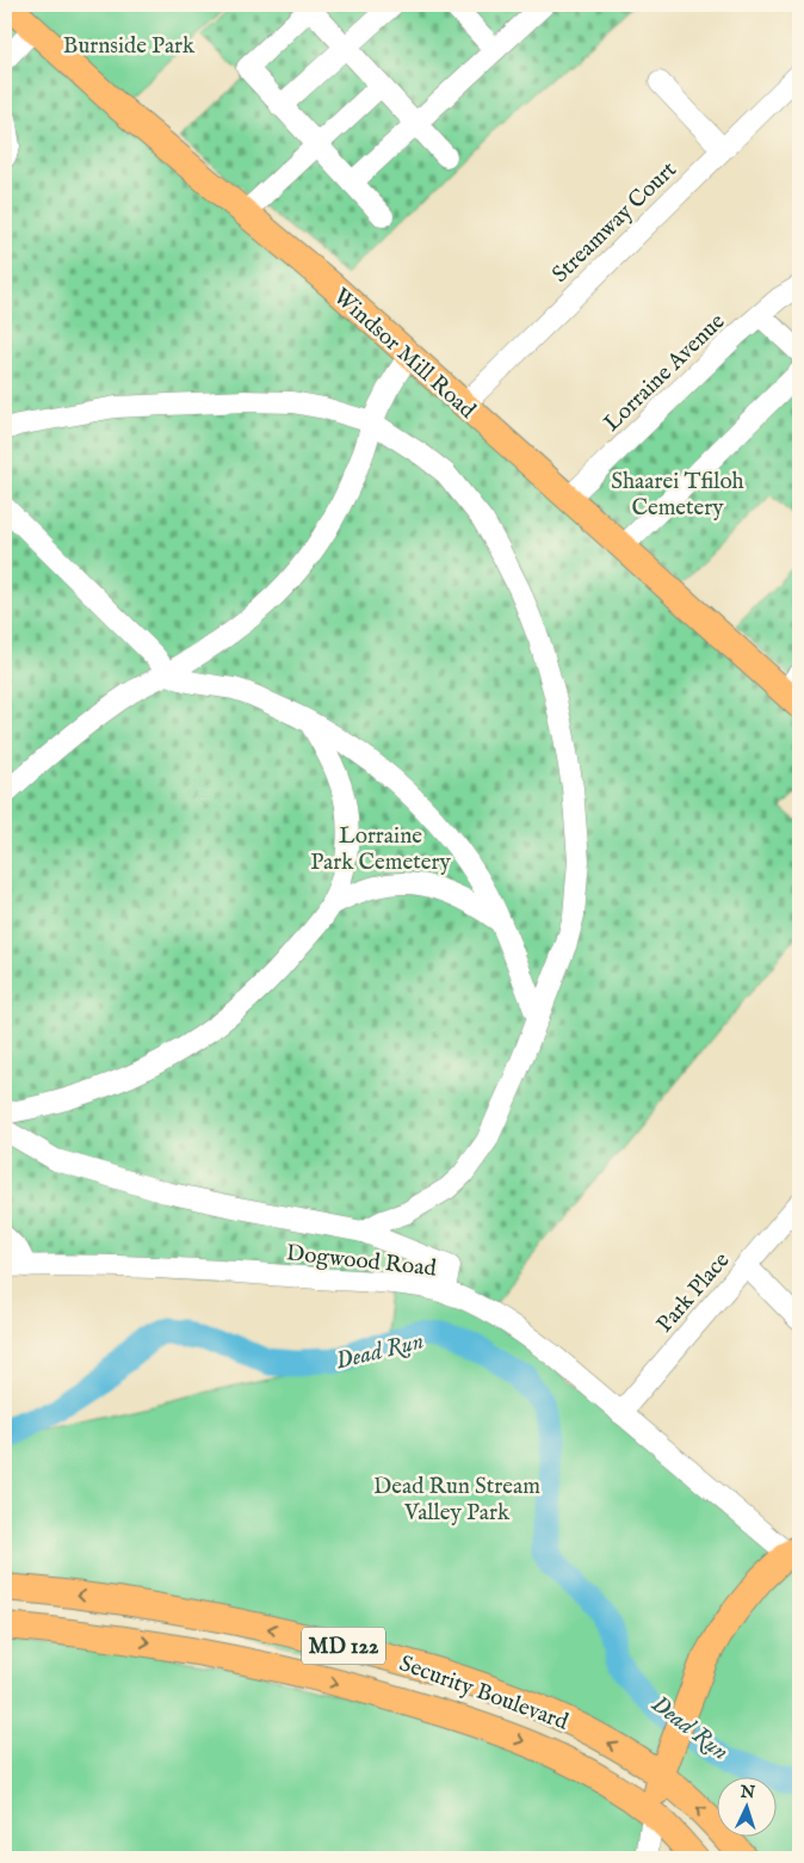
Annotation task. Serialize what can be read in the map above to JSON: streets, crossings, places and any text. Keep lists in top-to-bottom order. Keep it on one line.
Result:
{"streets":{"main road":["Windsor Mill Road","MD 122","Security Boulevard"],"street":["Streamway Court","Lorraine Avenue","Dogwood Road","Park Place"]},"crossings":[["Streamway Court","Windsor Mill Road"],["Windsor Mill Road","Lorraine Avenue"],["Dogwood Road","Park Place"]],"water":["Dead Run"],"parks":["Burnside Park","Shaarei Tfiloh Cemetery","Lorraine Park Cemetery","Dead Run Stream Valley Park"],"north":"top"}
